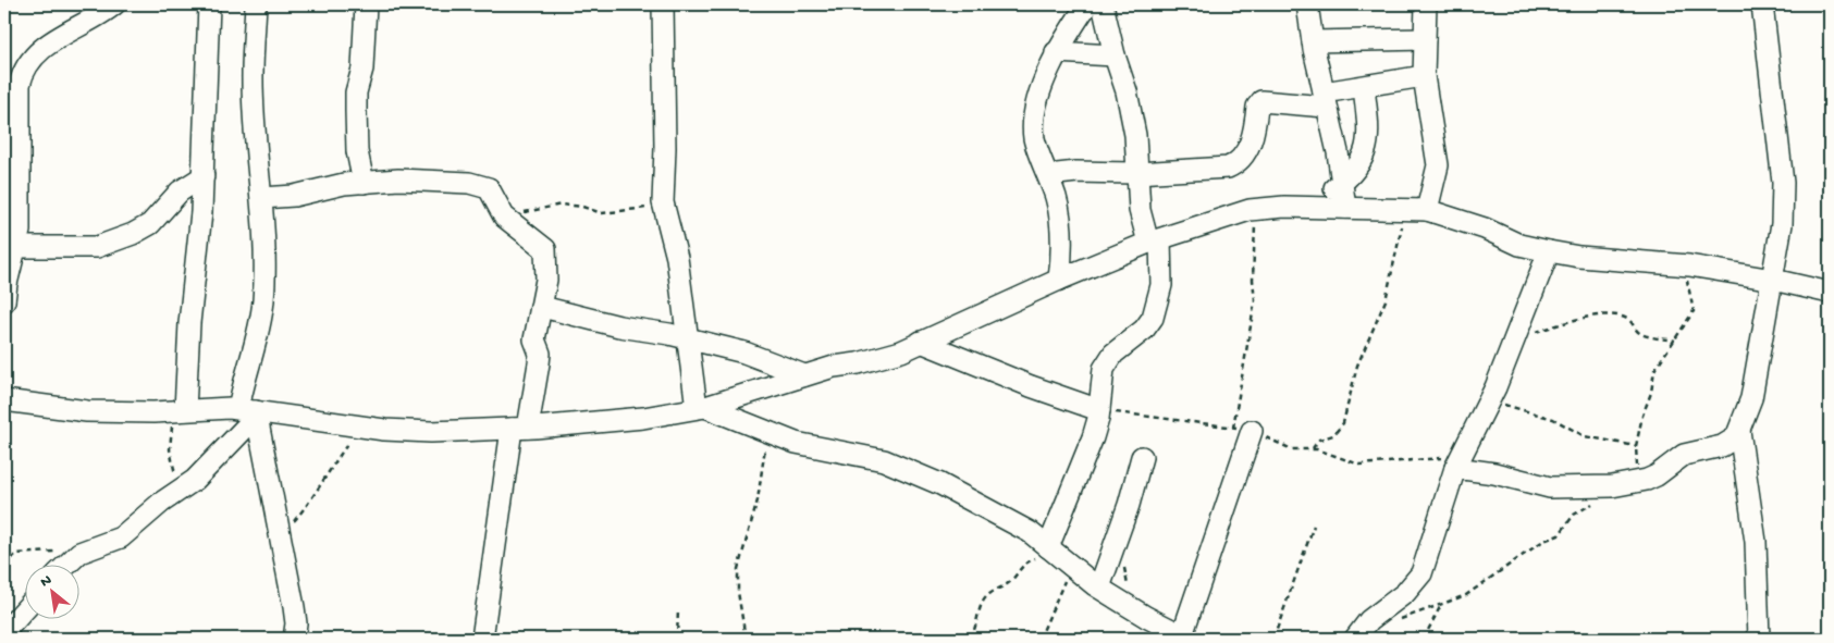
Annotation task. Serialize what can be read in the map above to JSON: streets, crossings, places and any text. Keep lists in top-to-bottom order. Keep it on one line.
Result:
{"north":"top left"}
